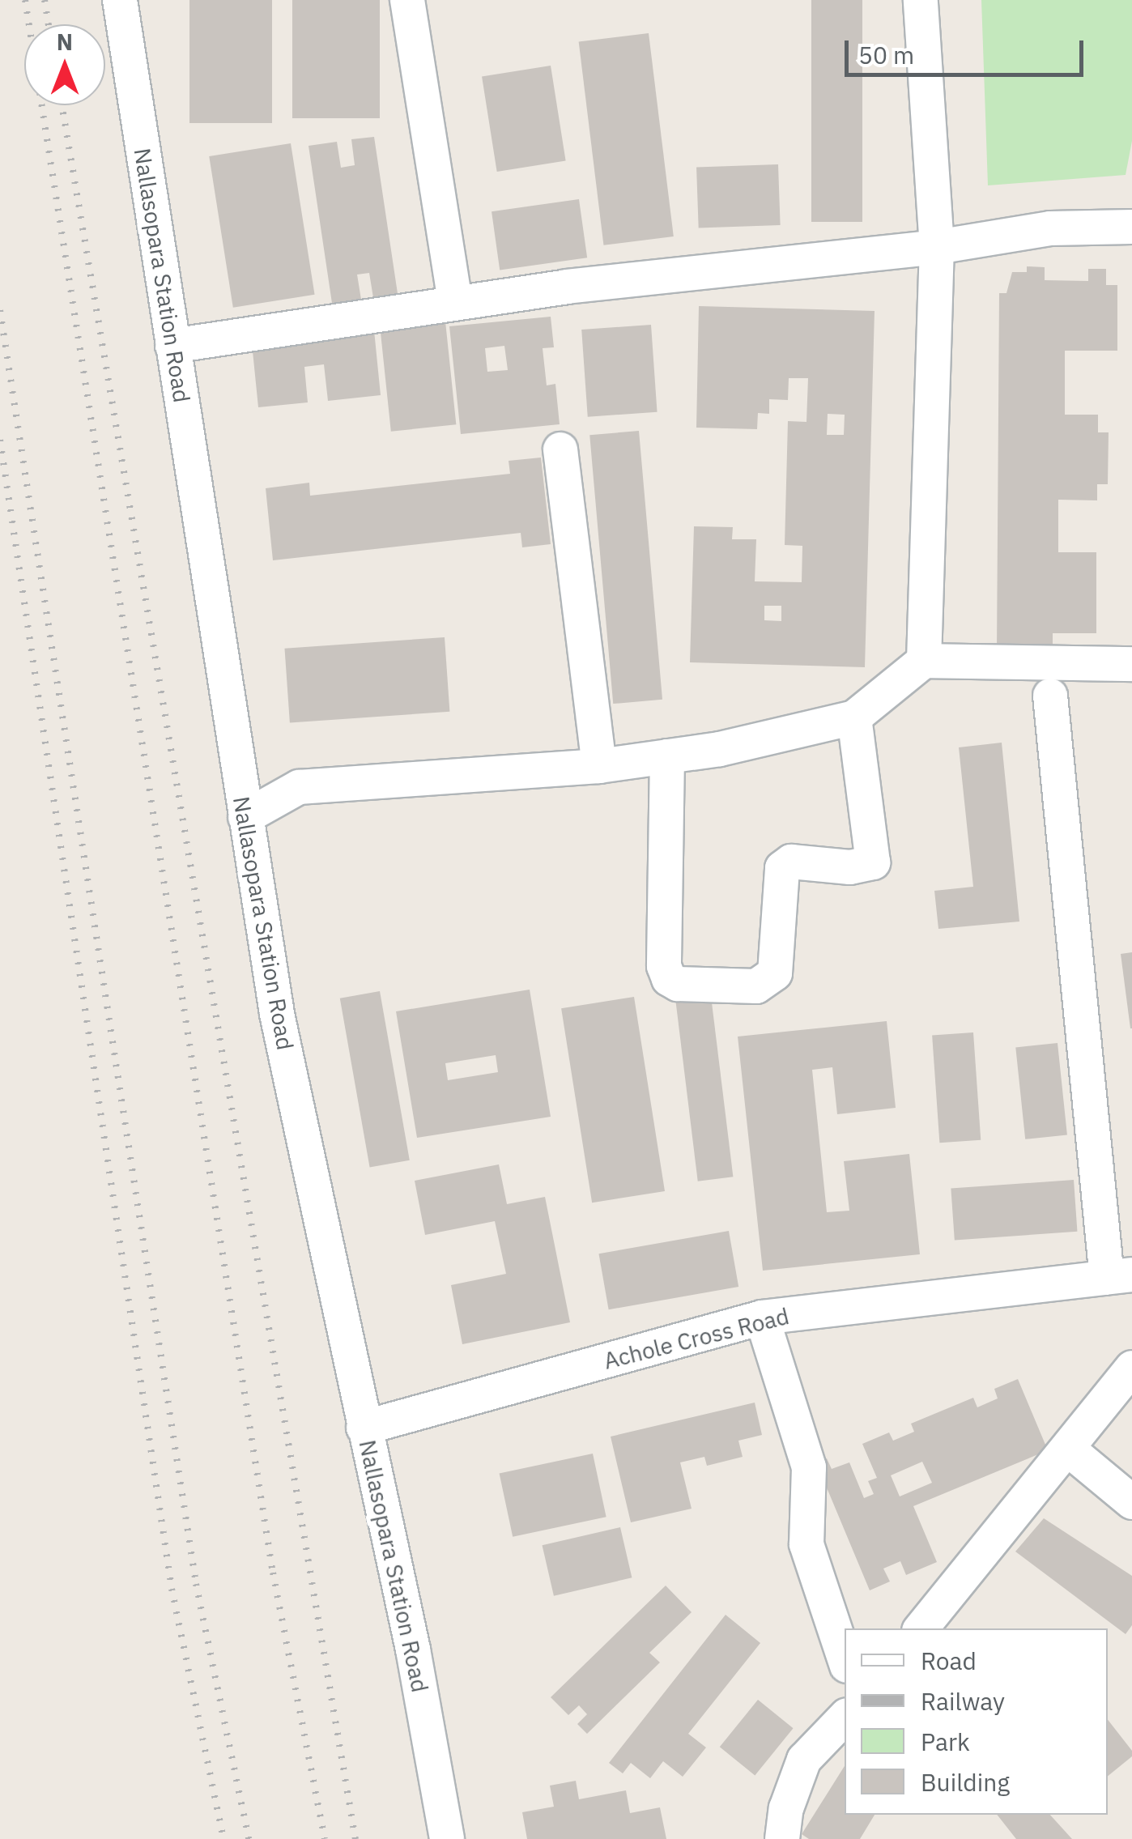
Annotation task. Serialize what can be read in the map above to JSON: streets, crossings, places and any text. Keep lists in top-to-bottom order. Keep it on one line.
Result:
{"streets":{"street":["Nallasopara Station Road","Achole Cross Road"]},"crossings":[["Nallasopara Station Road","Achole Cross Road"]],"legend":["Road","Railway","Park","Building"],"scale_bar":"50 m","north":"top"}
